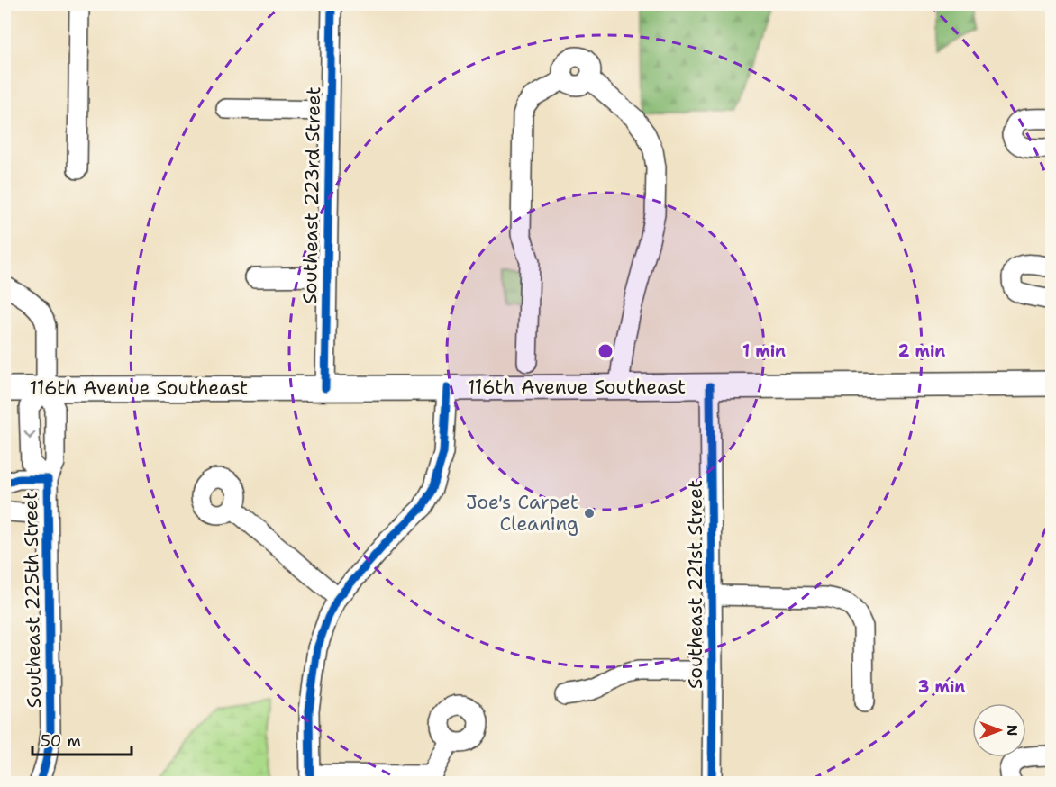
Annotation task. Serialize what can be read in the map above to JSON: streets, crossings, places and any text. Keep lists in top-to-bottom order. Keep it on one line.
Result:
{"streets":{"main road":["116th Avenue Southeast"],"street":["Southeast 223rd Street","Southeast 221st Street","Southeast 225th Street"]},"crossings":[["Southeast 223rd Street","116th Avenue Southeast"],["116th Avenue Southeast","Southeast 221st Street"],["116th Avenue Southeast","Southeast 225th Street"]],"places":["Joe's Carpet Cleaning"],"scale_bar":"50 m","north":"right","rings":["1 min","2 min","3 min"]}
